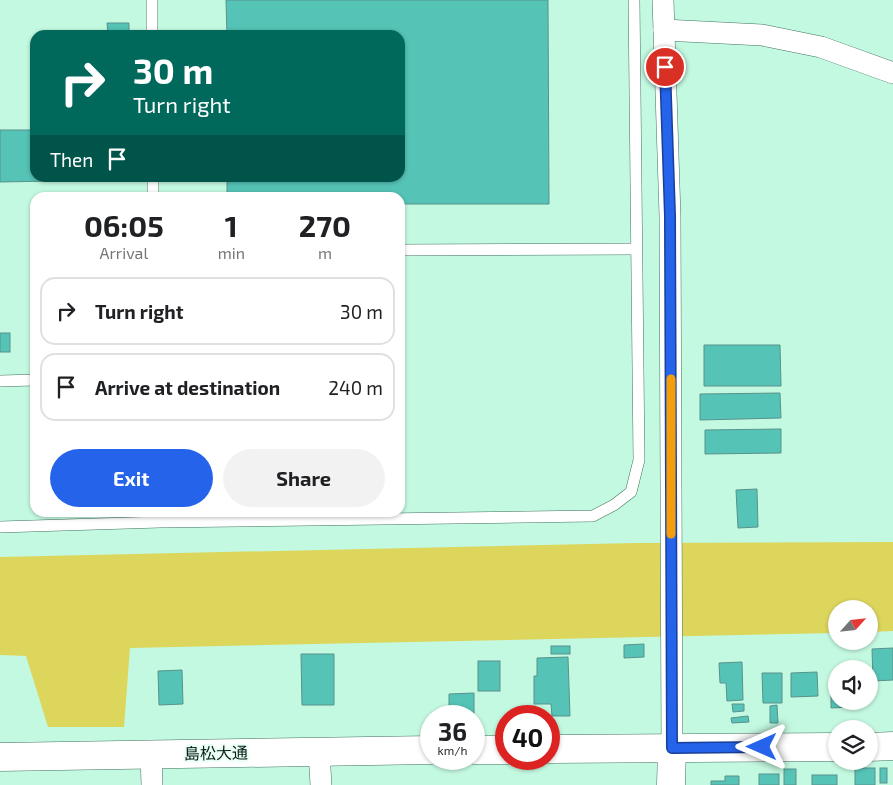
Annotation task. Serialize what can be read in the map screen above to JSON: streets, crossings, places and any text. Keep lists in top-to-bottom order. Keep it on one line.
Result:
{"streets":{"street":["島松大通"]},"north":"top right","page":{"turn":["30 m","Turn right"],"then":"Then","eta":["06:05","Arrival","1","min","270","m"],"list":[{"name":"Turn right","value":"30 m"},{"name":"Arrive at destination","value":"240 m"}],"buttons":["Exit","Share"],"speed":"36 km/h","limit":"40"}}
